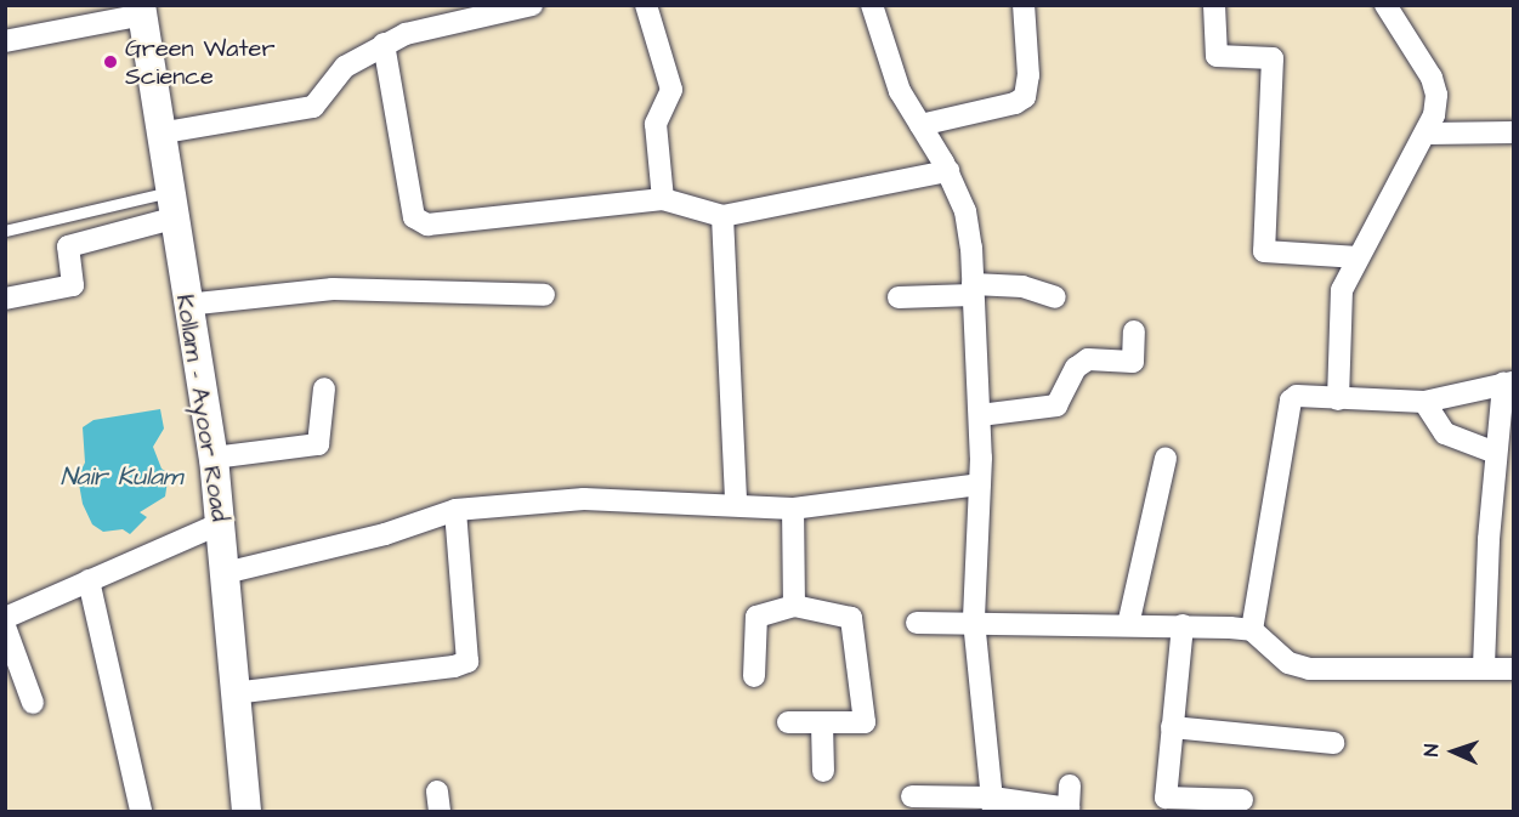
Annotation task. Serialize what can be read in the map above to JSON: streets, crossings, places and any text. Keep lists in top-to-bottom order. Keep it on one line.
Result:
{"streets":{"main road":["Kollam - Ayoor Road"]},"water":["Nair Kulam"],"places":["Green Water Science"],"north":"left"}
